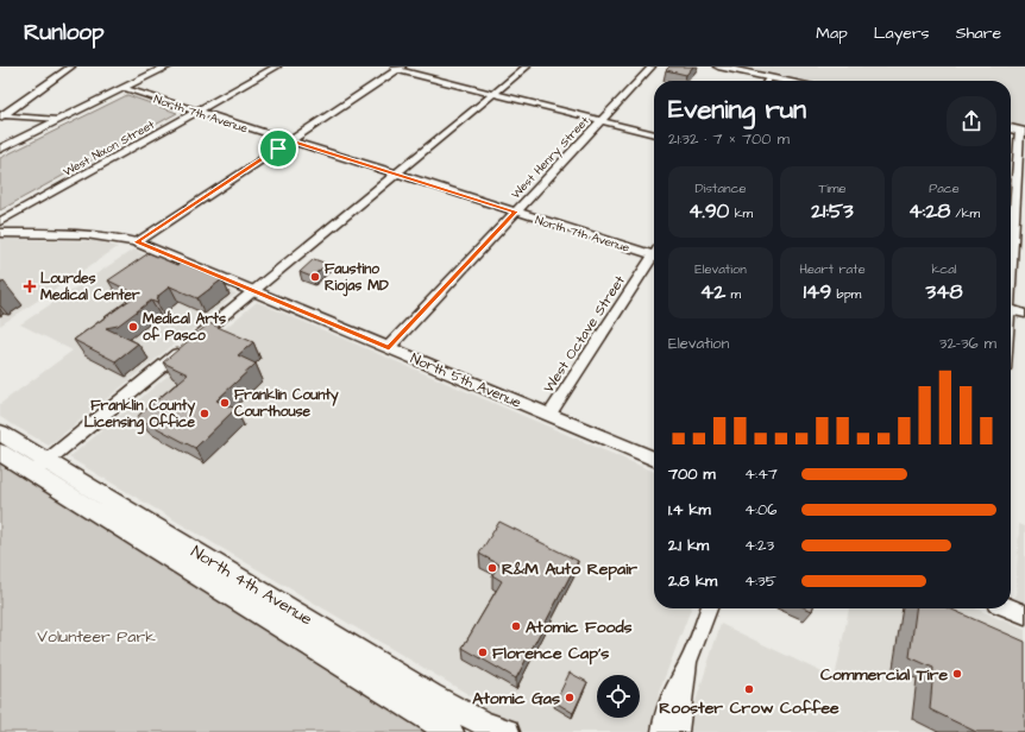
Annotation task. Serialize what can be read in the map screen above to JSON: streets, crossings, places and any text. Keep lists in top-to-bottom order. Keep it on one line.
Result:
{"streets":{"main road":["North 4th Avenue"],"street":["North 7th Avenue","West Nixon Street","West Henry Street","West Octave Street","North 5th Avenue"]},"crossings":[["North 7th Avenue","West Nixon Street"],["North 7th Avenue","West Henry Street"],["West Henry Street","North 5th Avenue"],["West Octave Street","North 5th Avenue"]],"parks":["Volunteer Park"],"places":{"other":["Faustino Riojas MD","Medical Arts of Pasco","Franklin County Courthouse","Franklin County Licensing Office","R&M Auto Repair","Atomic Foods","Florence Cap's","Commercial Tire","Rooster Crow Coffee","Atomic Gas"],"health":["Lourdes Medical Center"]},"page":{"header":"Runloop","nav":["Map","Layers","Share"],"heading":["Evening run","21:32 · 7 × 700 m"],"stats":[["Distance","4.90 km"],["Time","21:53"],["Pace","4:28 /km"],["Elevation","42 m"],["Heart rate","149 bpm"],["kcal","348"]],"chart":["Elevation","32–36 m"],"list":[{"name":"700 m","note":"4:47"},{"name":"1.4 km","note":"4:06"},{"name":"2.1 km","note":"4:23"},{"name":"2.8 km","note":"4:35"}]}}
